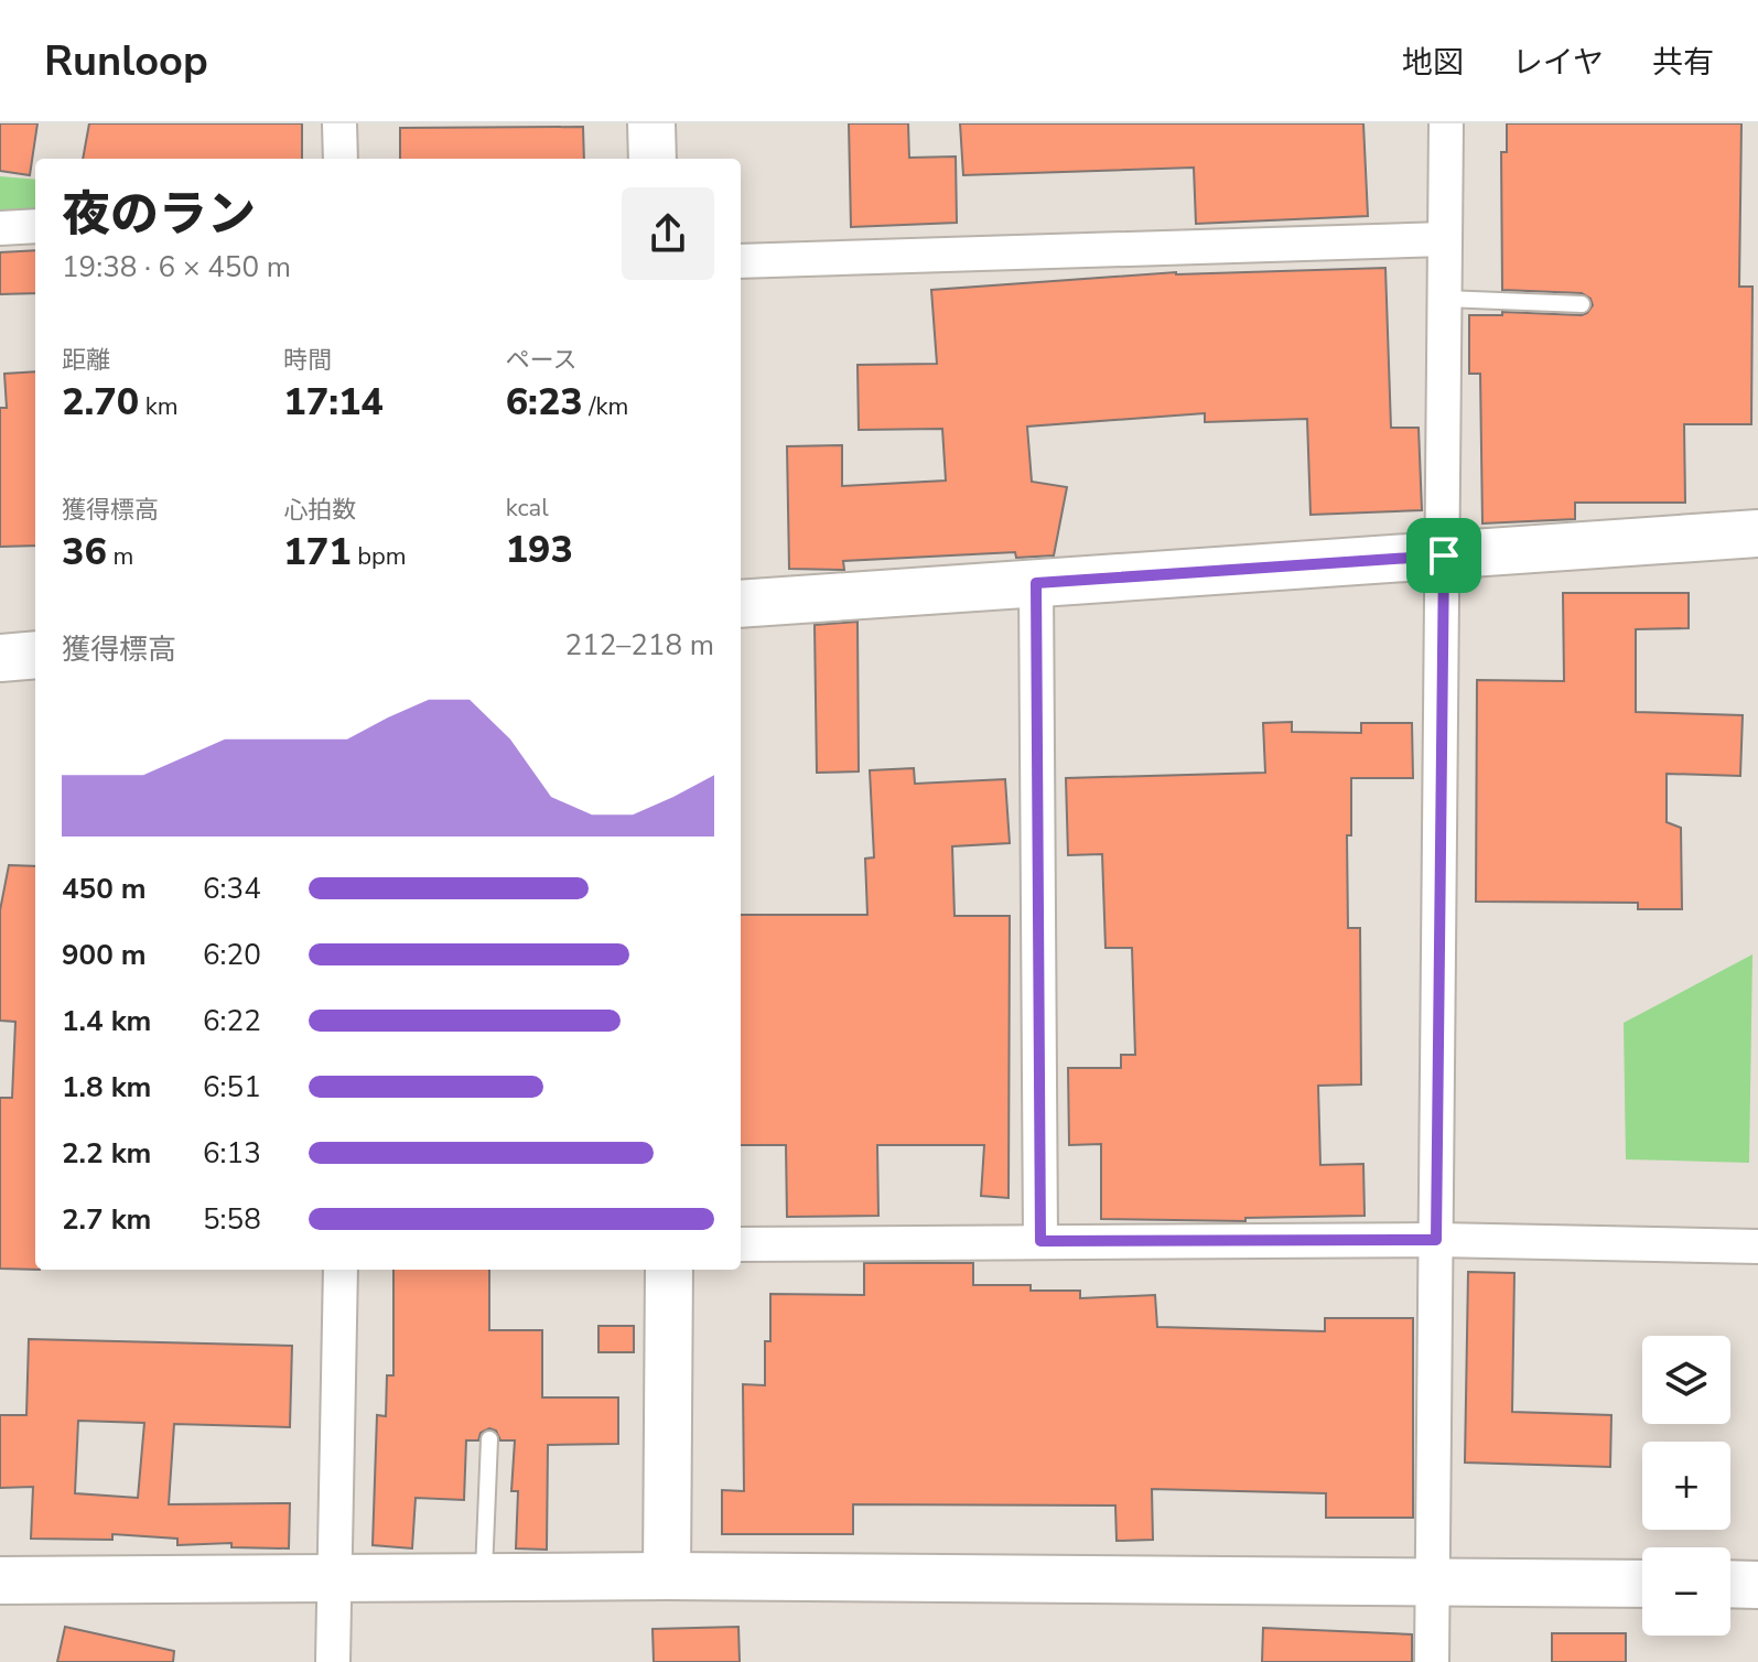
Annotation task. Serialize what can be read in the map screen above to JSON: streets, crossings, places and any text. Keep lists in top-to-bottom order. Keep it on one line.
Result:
{"page":{"header":"Runloop","nav":["地図","レイヤ","共有"],"heading":["夜のラン","19:38 · 6 × 450 m"],"stats":[["距離","2.70 km"],["時間","17:14"],["ペース","6:23 /km"],["獲得標高","36 m"],["心拍数","171 bpm"],["kcal","193"]],"chart":["獲得標高","212–218 m"],"list":[{"name":"450 m","note":"6:34"},{"name":"900 m","note":"6:20"},{"name":"1.4 km","note":"6:22"},{"name":"1.8 km","note":"6:51"},{"name":"2.2 km","note":"6:13"},{"name":"2.7 km","note":"5:58"}],"map_buttons":["+","−"]}}
